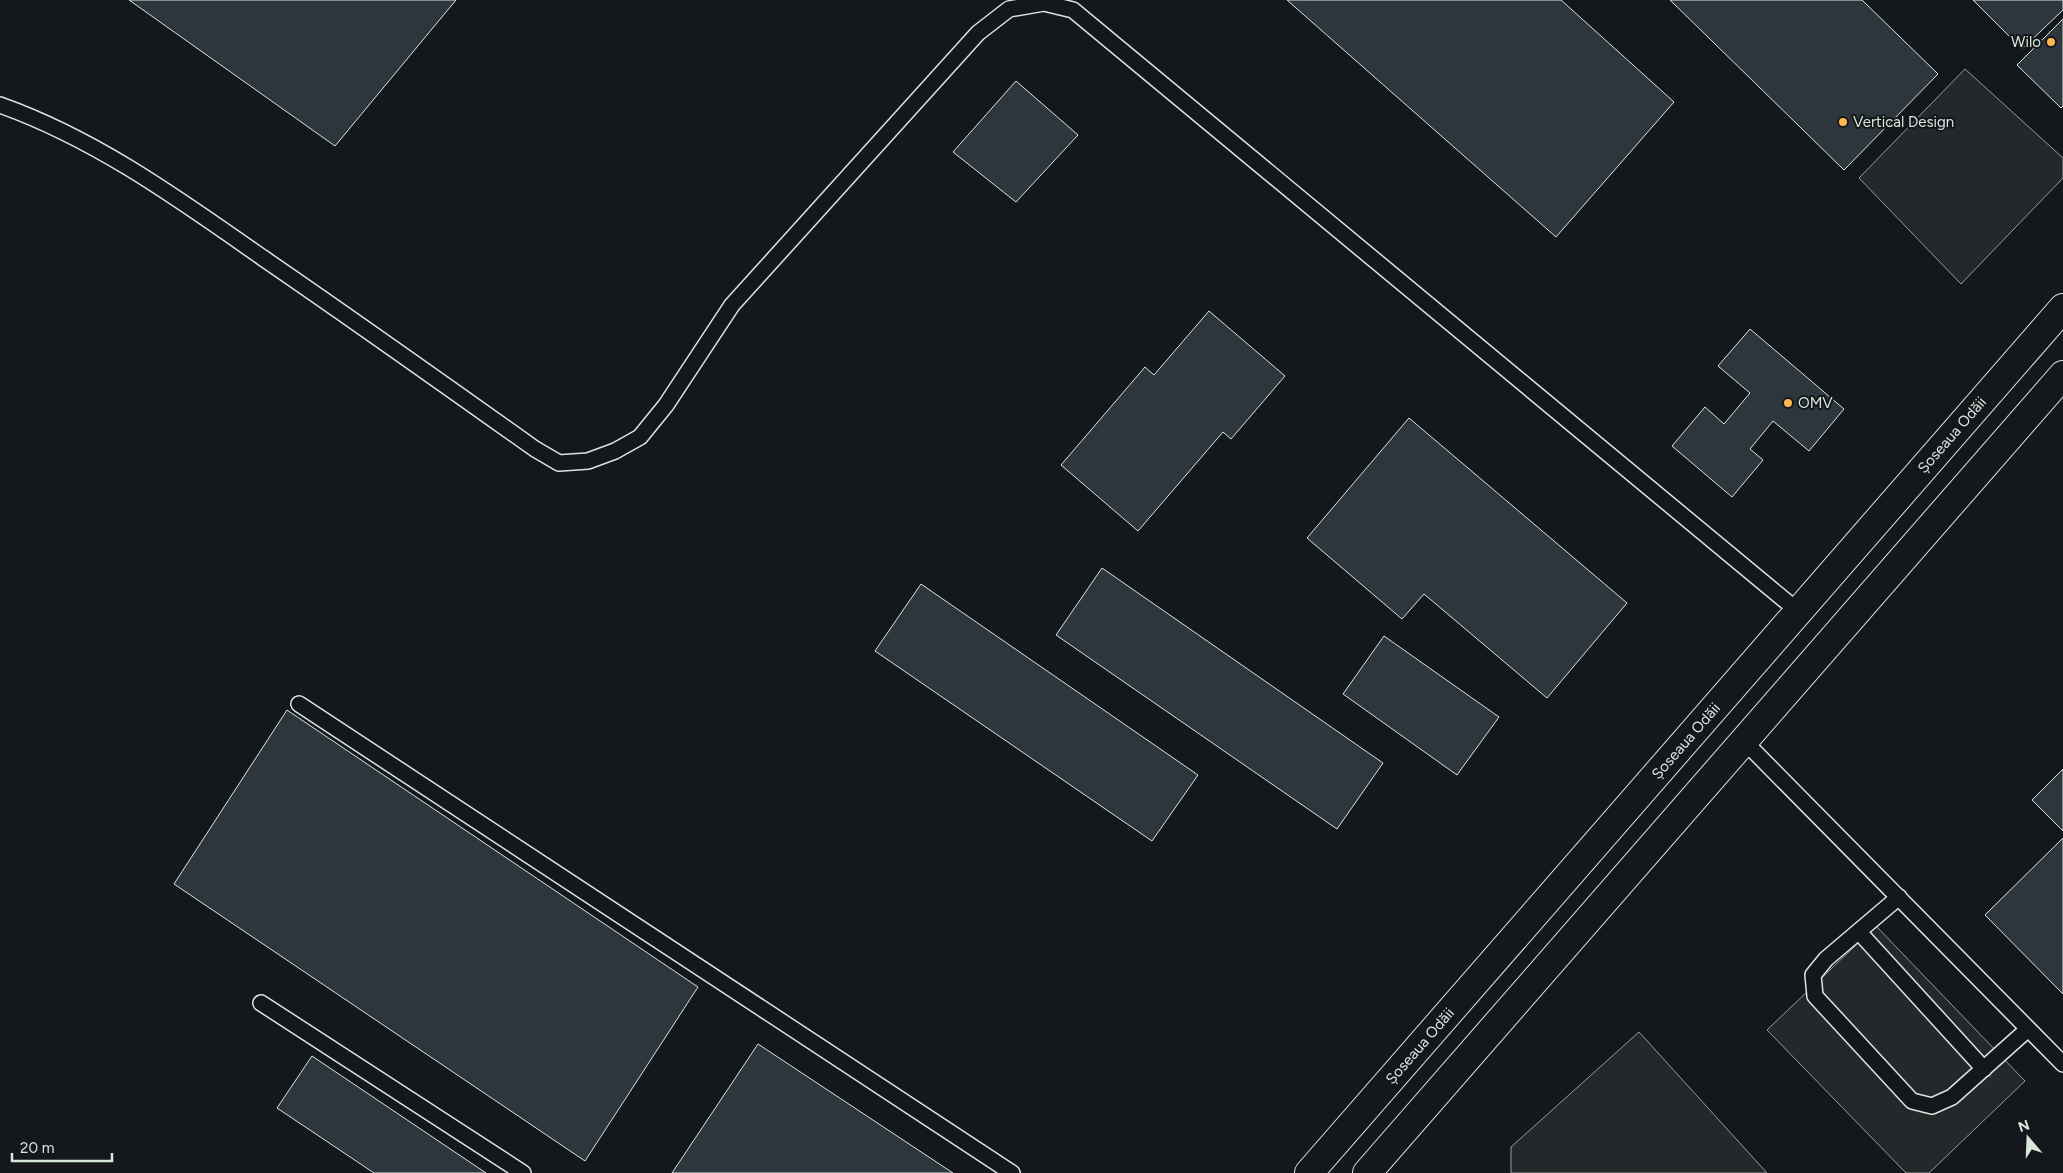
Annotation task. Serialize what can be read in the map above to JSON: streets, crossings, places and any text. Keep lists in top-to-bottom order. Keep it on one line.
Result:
{"streets":{"main road":["Șoseaua Odăii"]},"places":["Wilo","Vertical Design","OMV"],"scale_bar":"20 m","north":"top"}
